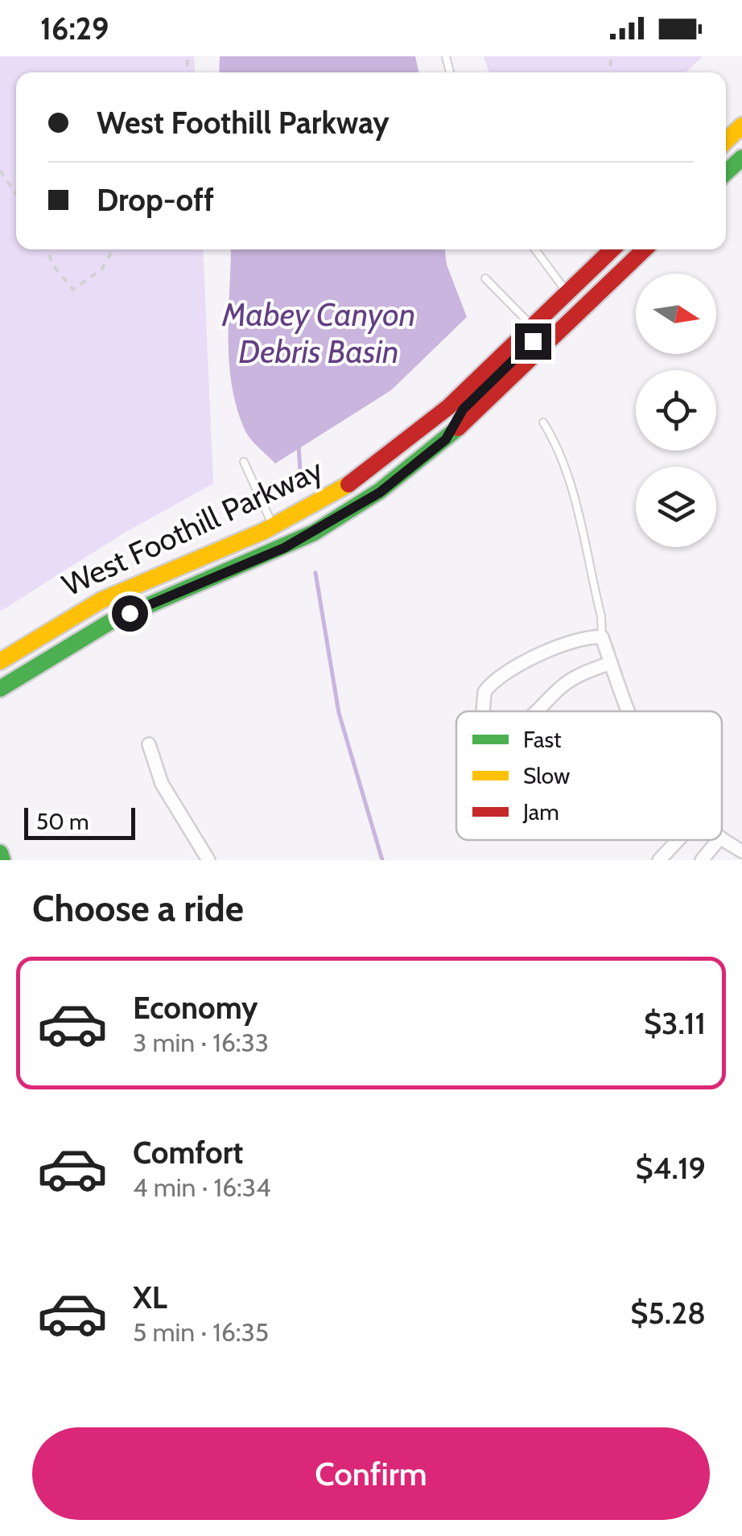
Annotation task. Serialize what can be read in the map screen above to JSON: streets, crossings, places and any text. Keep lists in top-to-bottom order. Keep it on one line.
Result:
{"streets":{"main road":["West Foothill Parkway"]},"water":["Mabey Canyon Debris Basin"],"legend":["Fast","Slow","Jam"],"scale_bar":"50 m","north":"right","page":{"status":"16:29","banner":["West Foothill Parkway","Drop-off"],"scale":"50 m","heading":"Choose a ride","list":[{"name":"Economy","note":"3 min · 16:33","value":"$3.11"},{"name":"Comfort","note":"4 min · 16:34","value":"$4.19"},{"name":"XL","note":"5 min · 16:35","value":"$5.28"}],"buttons":"Confirm"}}
